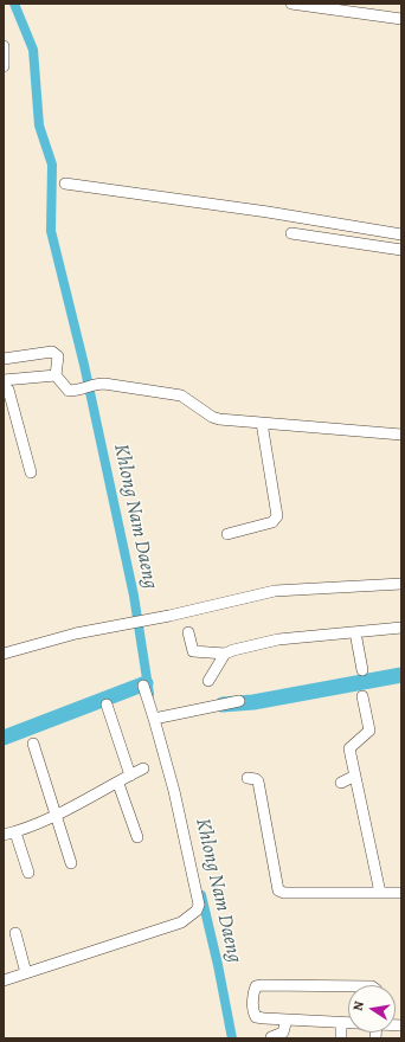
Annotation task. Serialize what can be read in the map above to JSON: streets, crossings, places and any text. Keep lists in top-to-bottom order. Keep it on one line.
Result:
{"water":["Khlong Nam Daeng"],"north":"left"}
